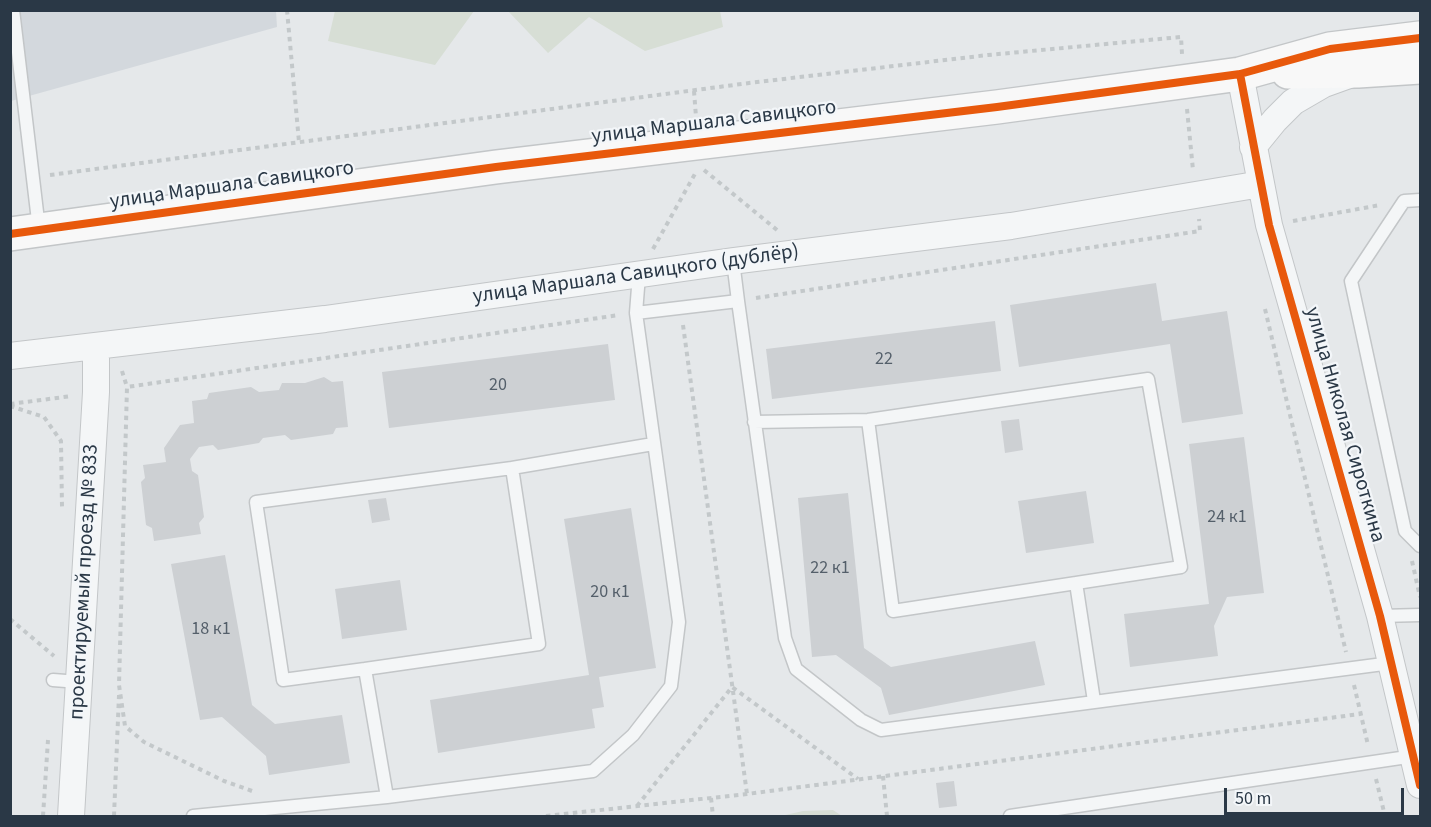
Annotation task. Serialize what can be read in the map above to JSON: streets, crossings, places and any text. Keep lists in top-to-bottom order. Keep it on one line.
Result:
{"streets":{"street":["улица Маршала Савицкого","улица Маршала Савицкого (дублёр)","улица Николая Сироткина","проектируемый проезд № 833"]},"crossings":[["улица Маршала Савицкого","улица Николая Сироткина"],["улица Маршала Савицкого (дублёр)","улица Николая Сироткина"],["улица Маршала Савицкого (дублёр)","проектируемый проезд № 833"]],"house_numbers":["22","20","24 к1","22 к1","20 к1","18 к1"],"scale_bar":"50 m"}
